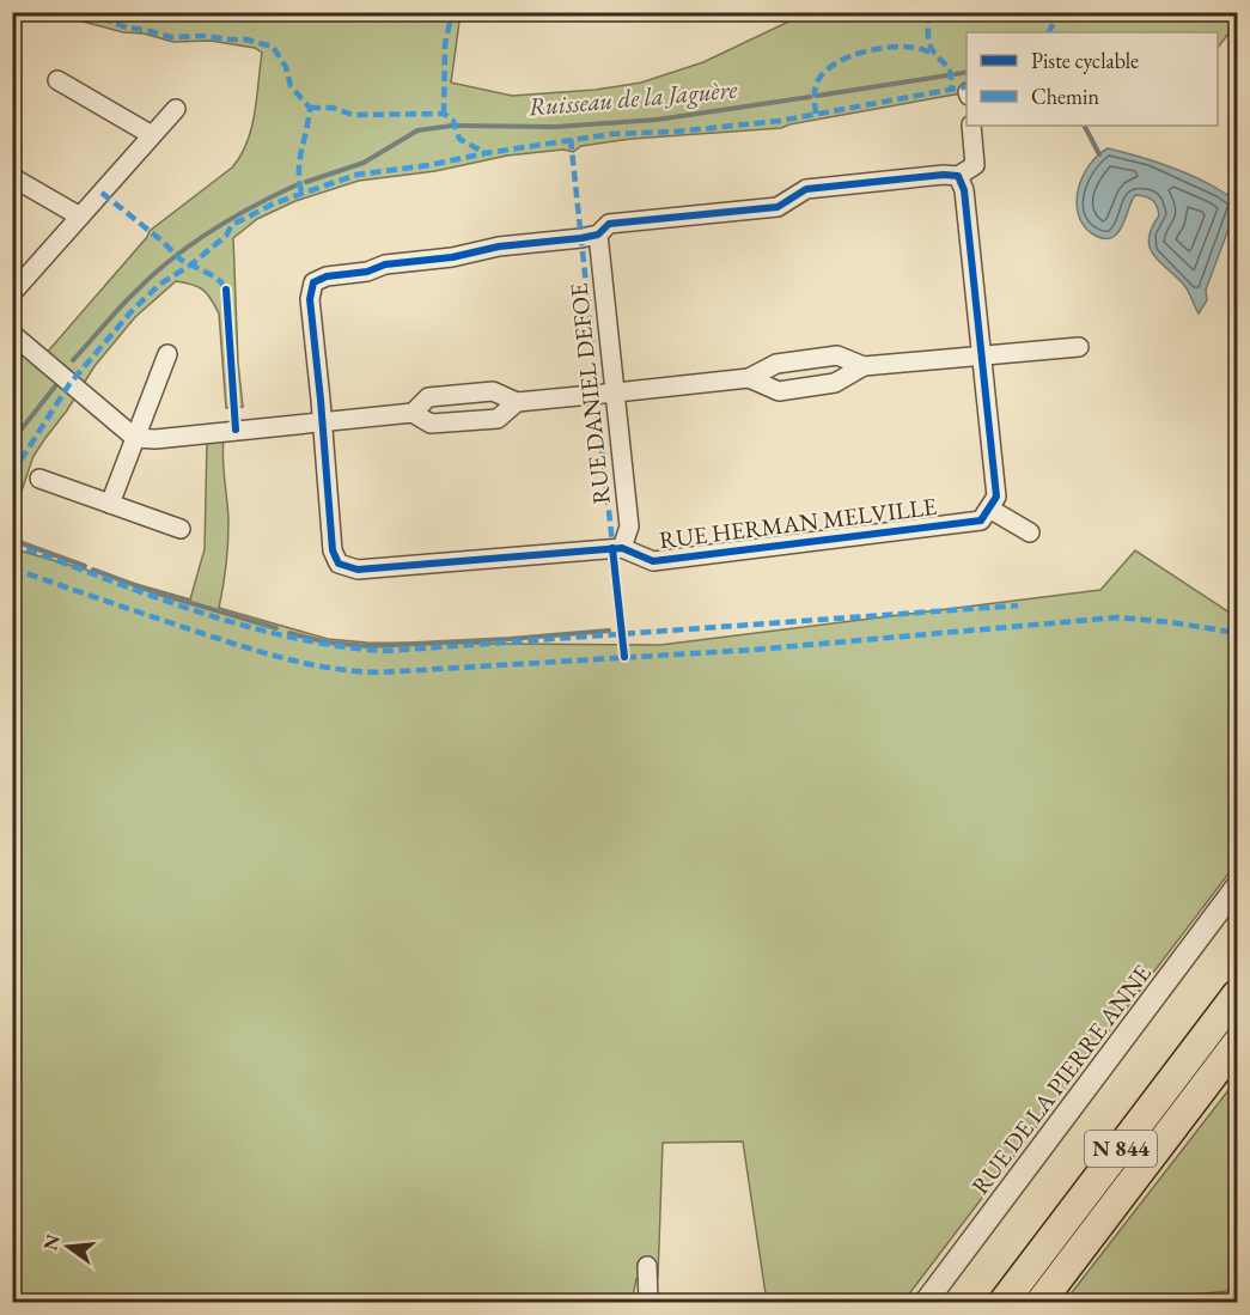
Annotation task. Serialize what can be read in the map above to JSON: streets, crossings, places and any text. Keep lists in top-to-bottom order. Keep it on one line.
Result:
{"streets":{"highway":["N 844"],"street":["RUE DANIEL DEFOE","RUE HERMAN MELVILLE","RUE DE LA PIERRE ANNE"]},"crossings":[["RUE DANIEL DEFOE","RUE HERMAN MELVILLE"]],"water":["Ruisseau de la Jaguère"],"legend":["Piste cyclable","Chemin"],"north":"left"}
